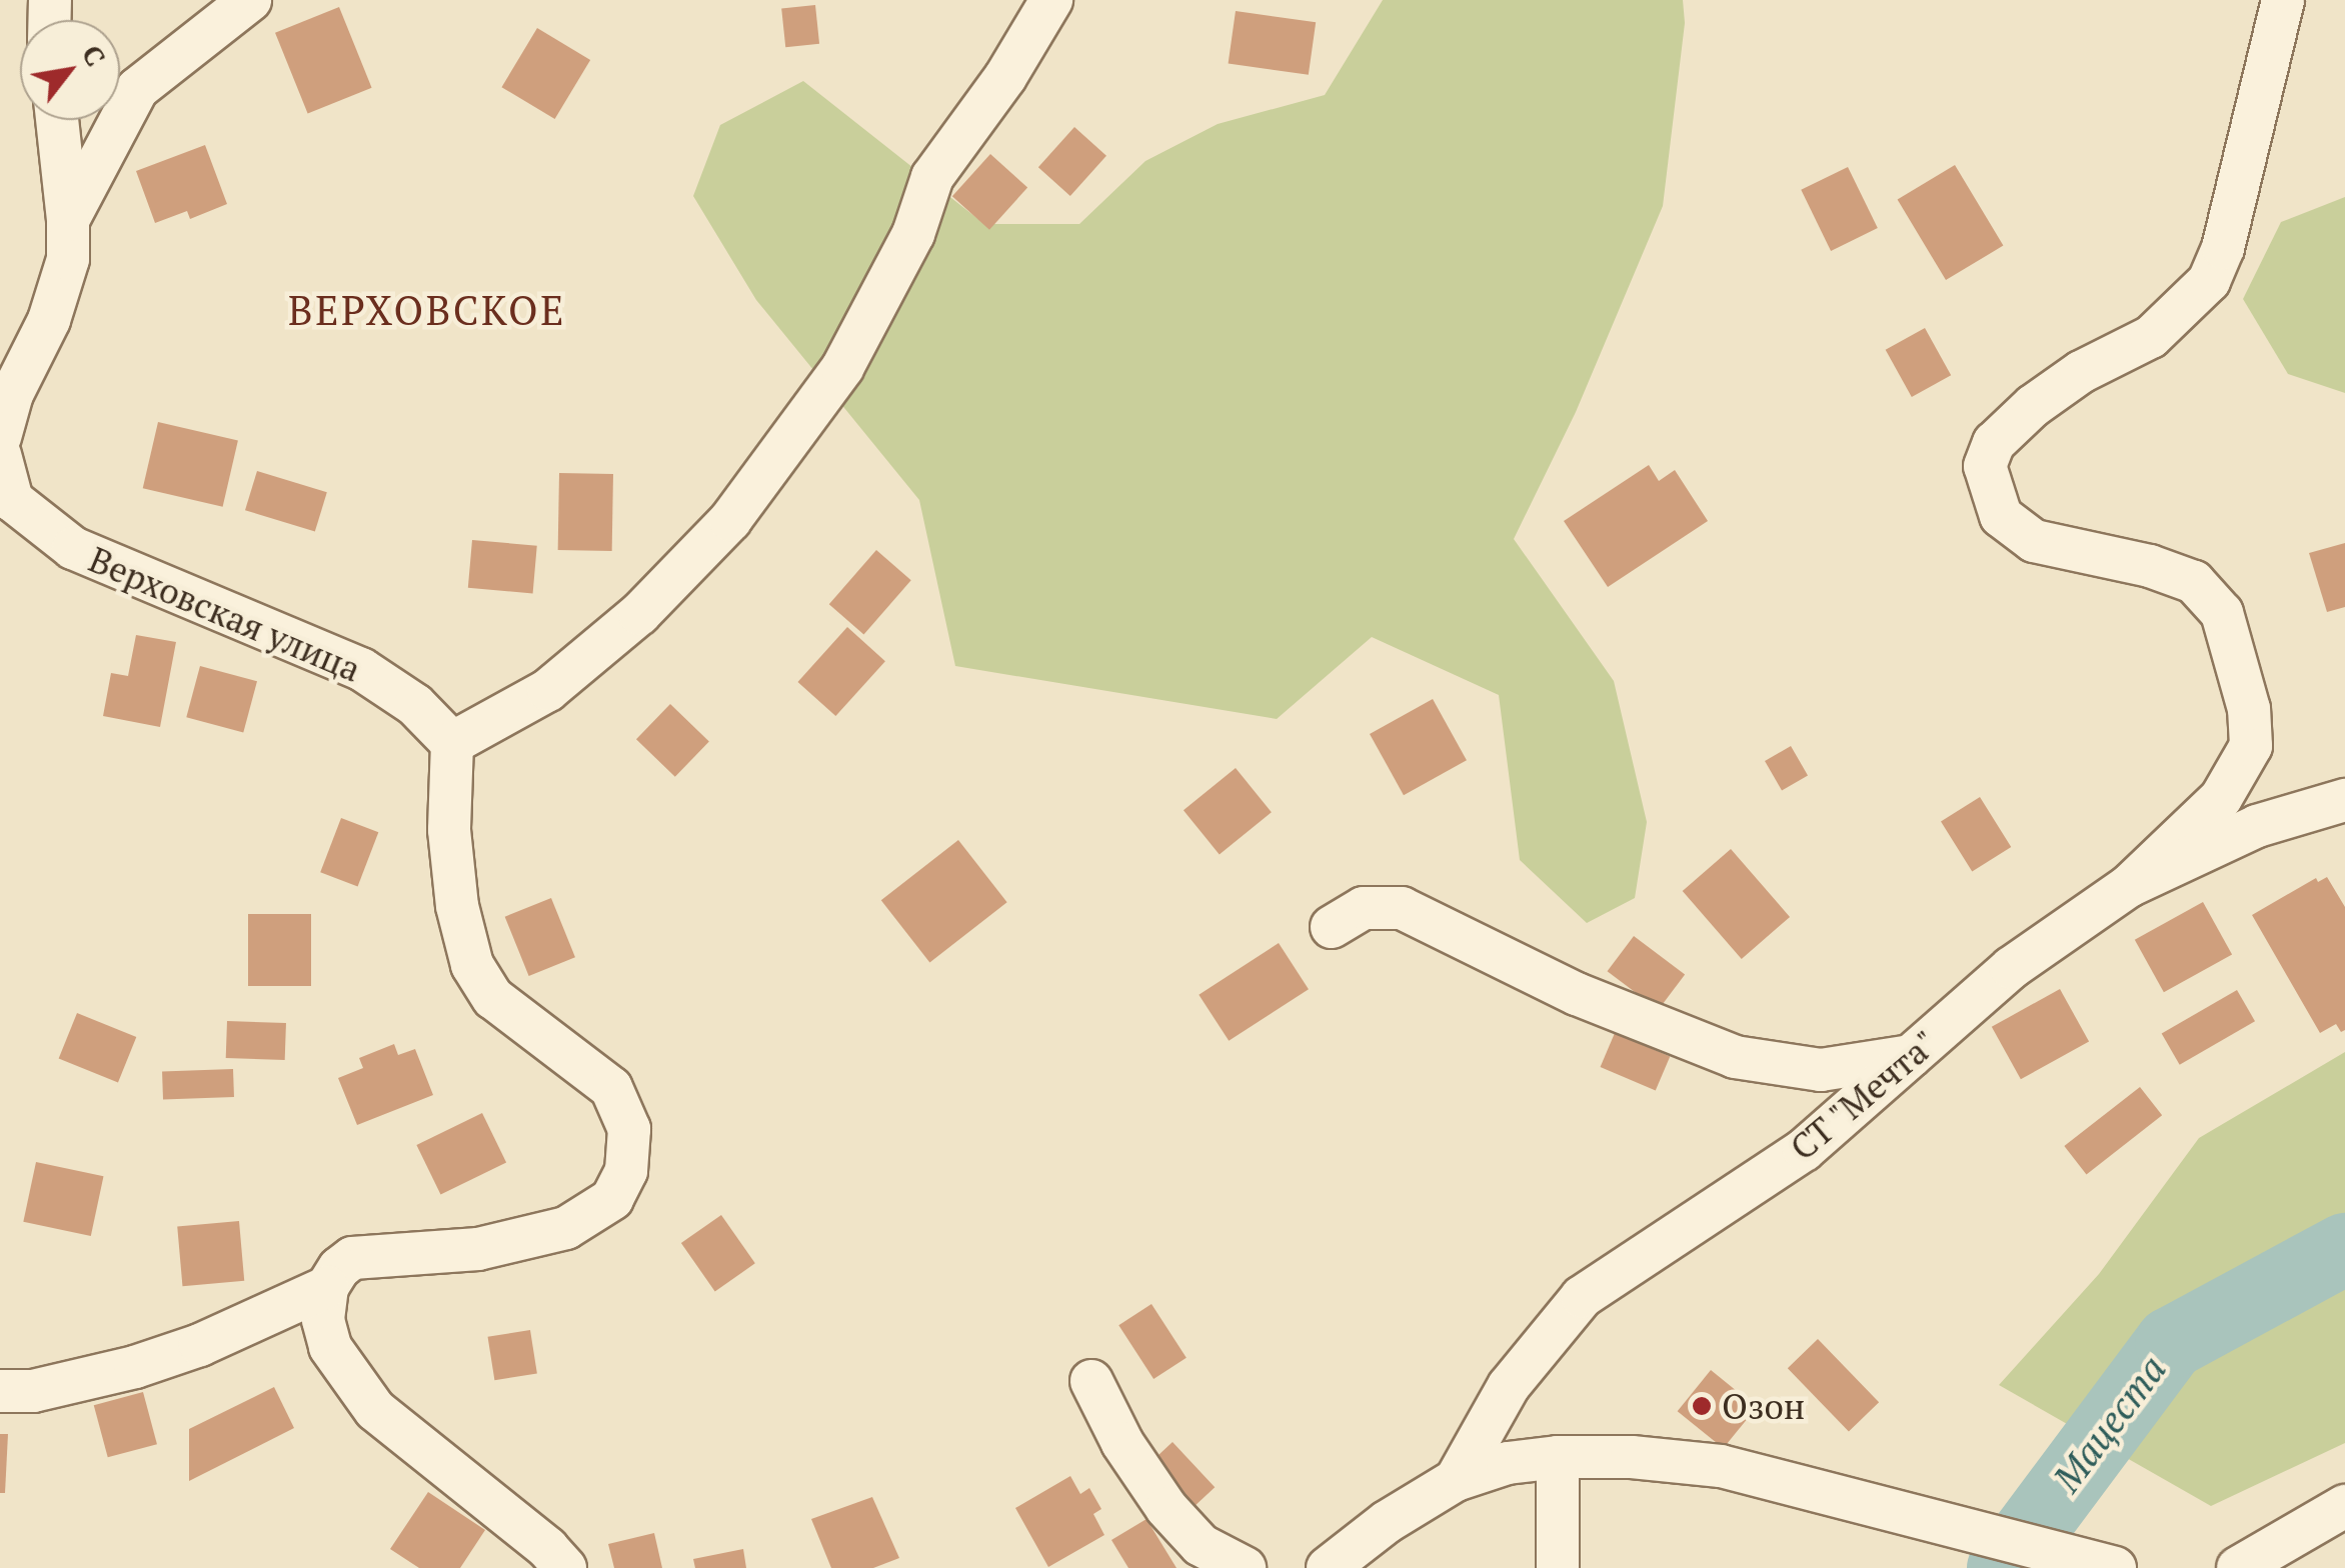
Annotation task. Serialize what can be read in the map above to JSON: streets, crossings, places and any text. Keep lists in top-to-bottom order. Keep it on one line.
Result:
{"streets":{"street":["Верховская улица","СТ \"Мечта\""]},"districts":["ВЕРХОВСКОЕ"],"water":["Мацеста"],"places":["Озон"],"north":"top right"}
